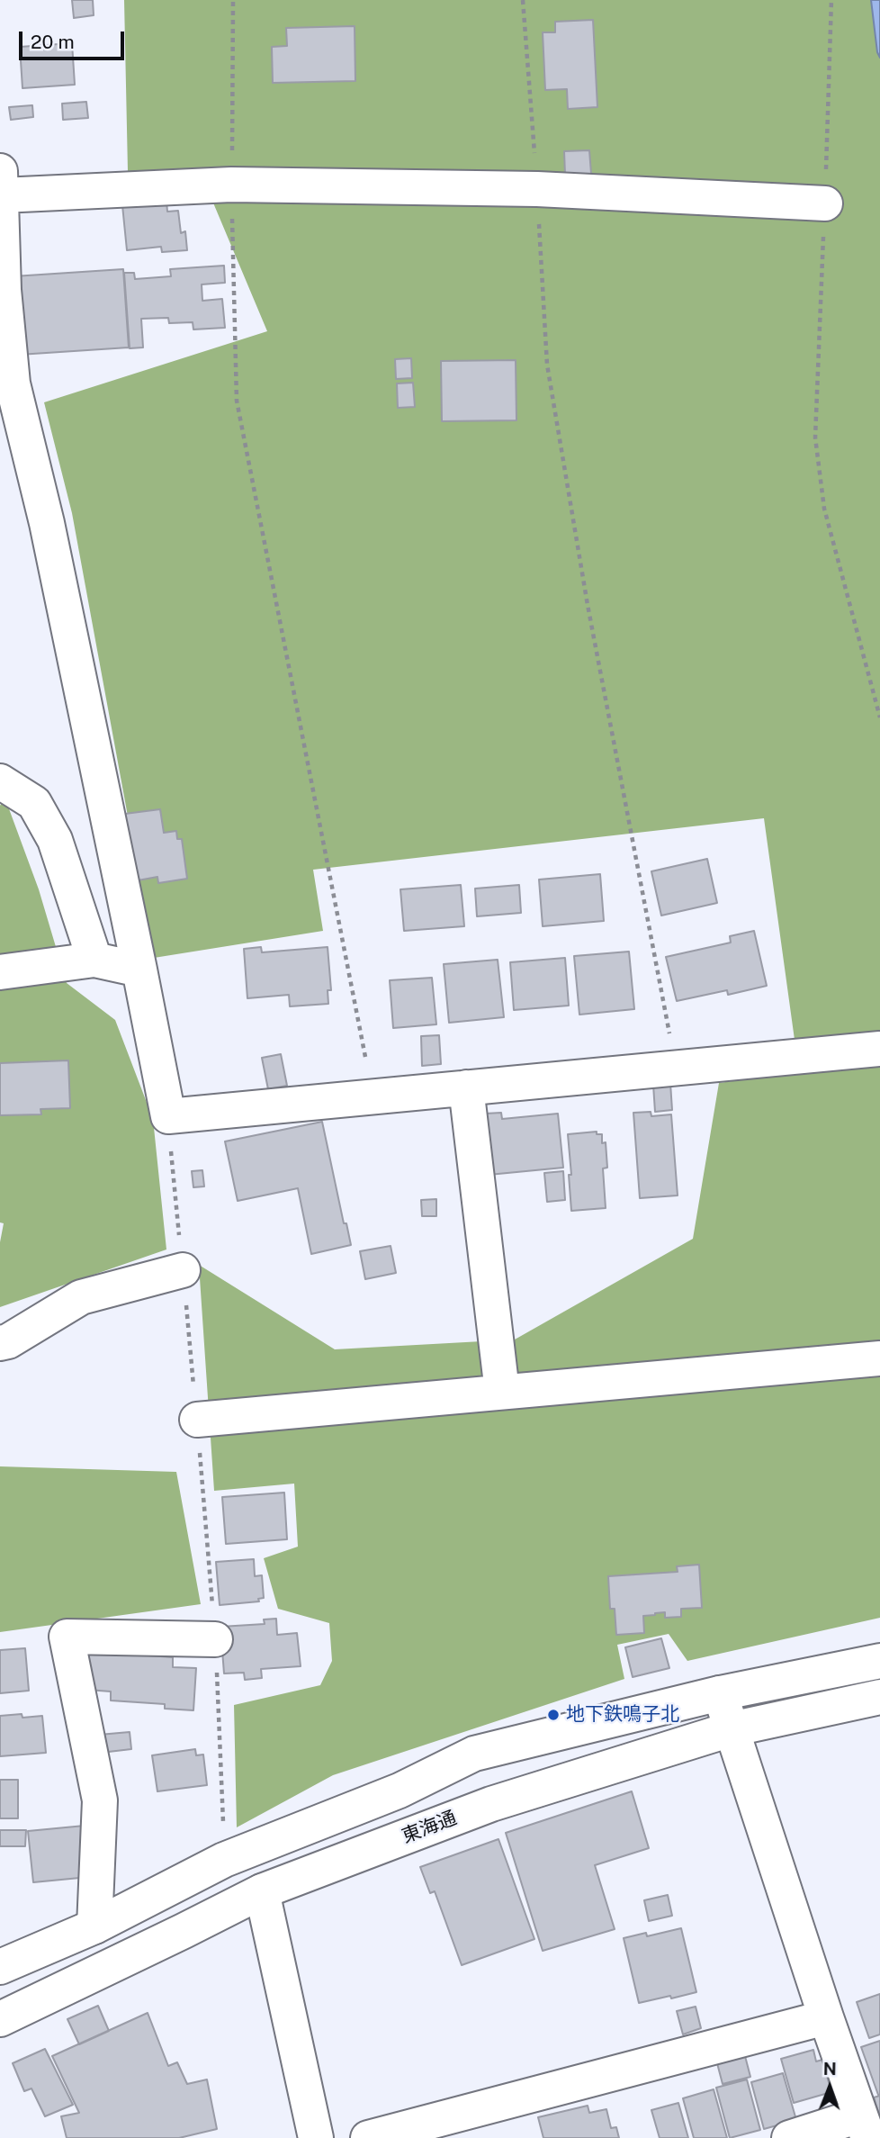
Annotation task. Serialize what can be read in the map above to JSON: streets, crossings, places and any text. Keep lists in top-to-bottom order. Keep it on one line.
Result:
{"streets":{"street":["東海通"]},"places":["地下鉄鳴子北"],"scale_bar":"20 m","north":"top"}
